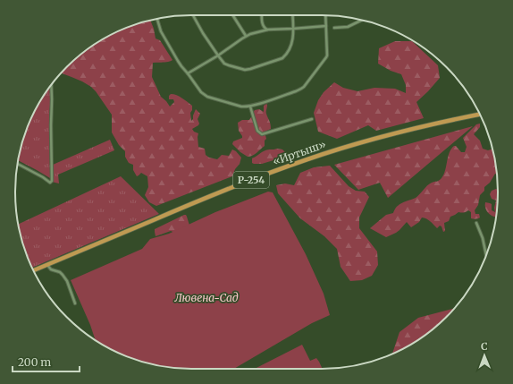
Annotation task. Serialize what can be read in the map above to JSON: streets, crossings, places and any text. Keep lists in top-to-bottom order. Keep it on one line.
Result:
{"streets":{"highway":["«Иртыш»","Р-254"]},"parks":["Лювена-Сад"],"scale_bar":"200 m","north":"top"}
